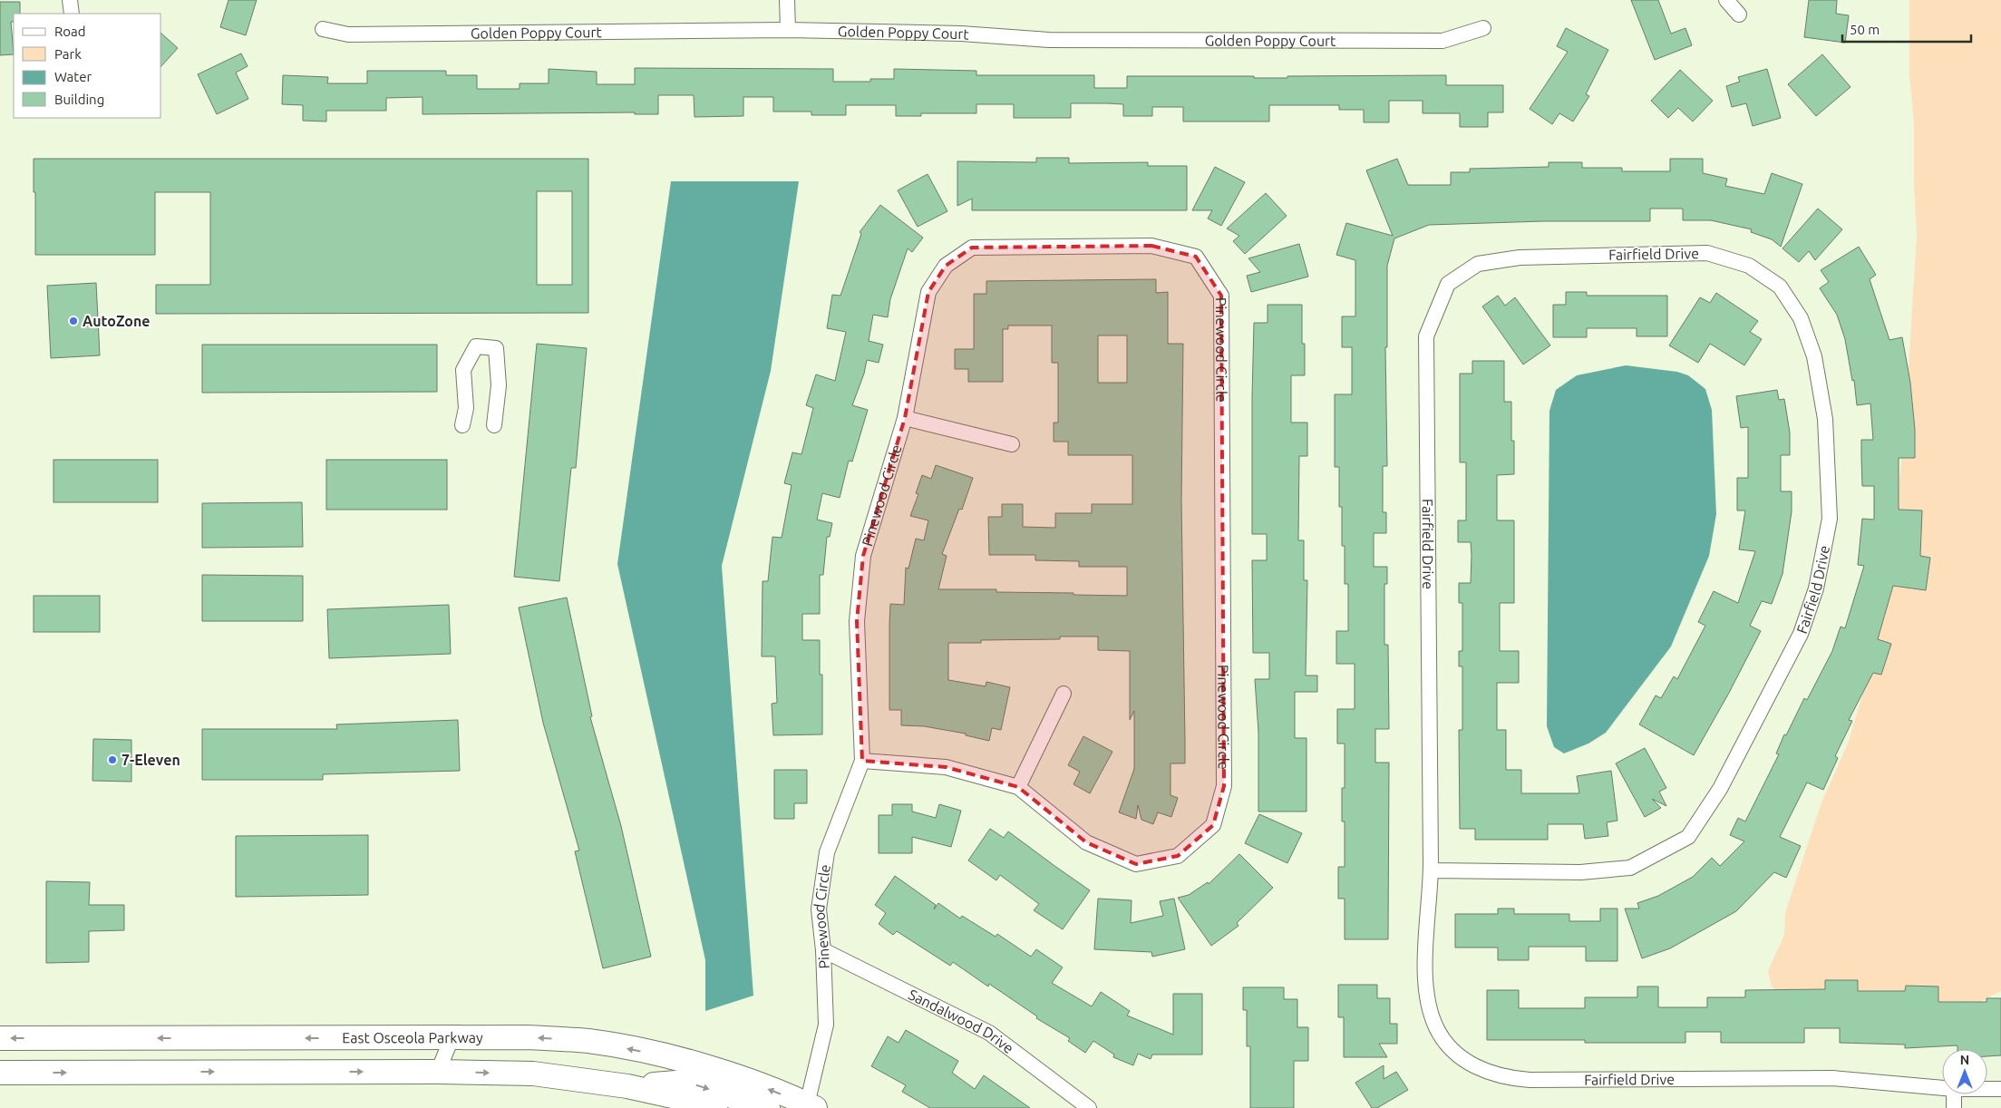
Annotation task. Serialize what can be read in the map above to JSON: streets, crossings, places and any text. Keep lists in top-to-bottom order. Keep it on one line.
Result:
{"streets":{"main road":["East Osceola Parkway"],"street":["Golden Poppy Court","Fairfield Drive","Pinewood Circle","Sandalwood Drive"]},"crossings":[["Pinewood Circle","Sandalwood Drive"],["Pinewood Circle","East Osceola Parkway"]],"places":["AutoZone","7-Eleven"],"legend":["Road","Park","Water","Building"],"scale_bar":"50 m","north":"top"}
